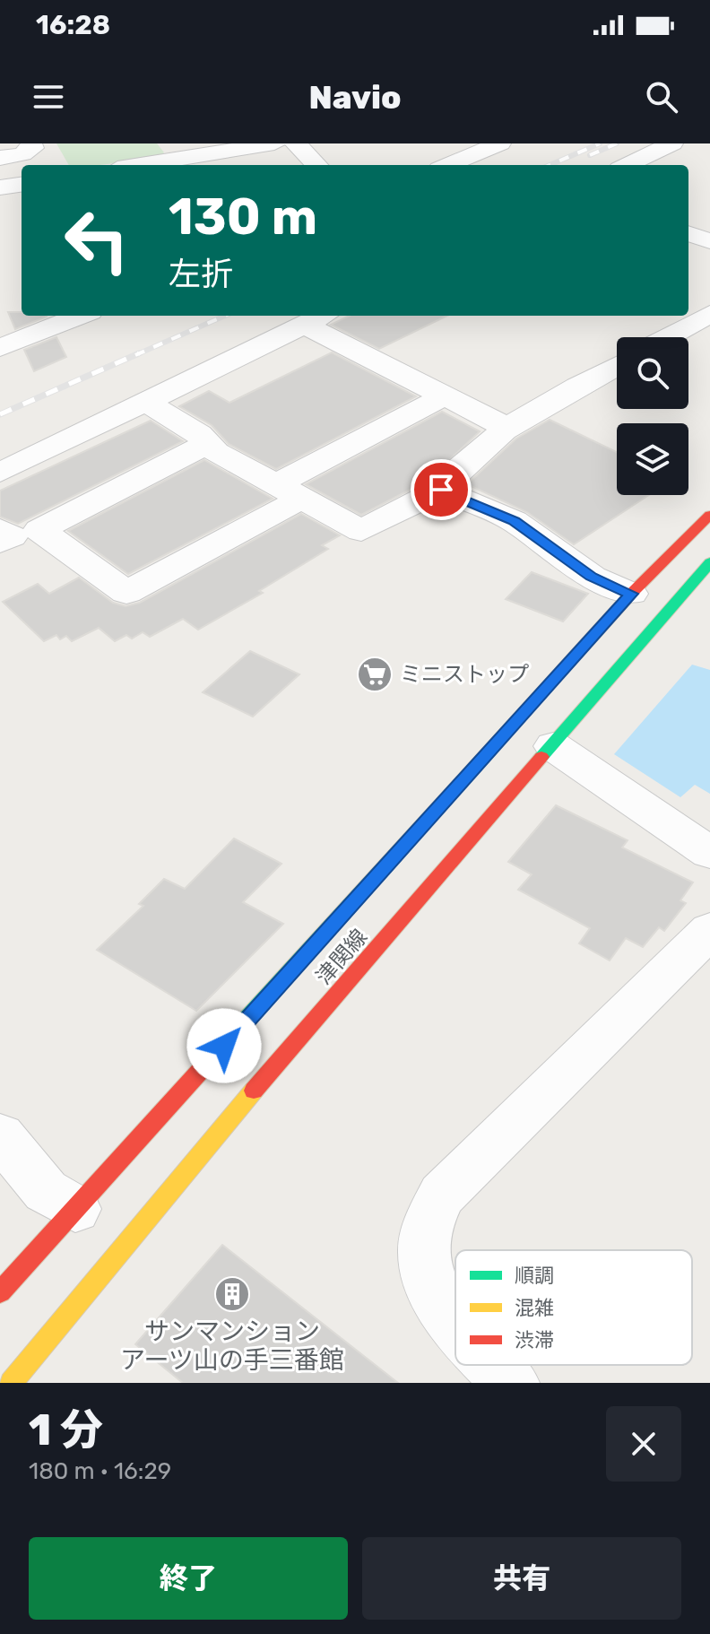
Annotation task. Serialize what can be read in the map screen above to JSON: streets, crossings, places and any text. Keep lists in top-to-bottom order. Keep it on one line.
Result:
{"streets":{"main road":["津関線"]},"places":{"supermarket":["ミニストップ"],"building":["サンマンション アーツ山の手三番館"]},"legend":["順調","混雑","渋滞"],"page":{"status":"16:28","header":"Navio","turn":["130 m","左折"],"heading":["1 分","180 m · 16:29"],"buttons":["終了","共有"]}}
